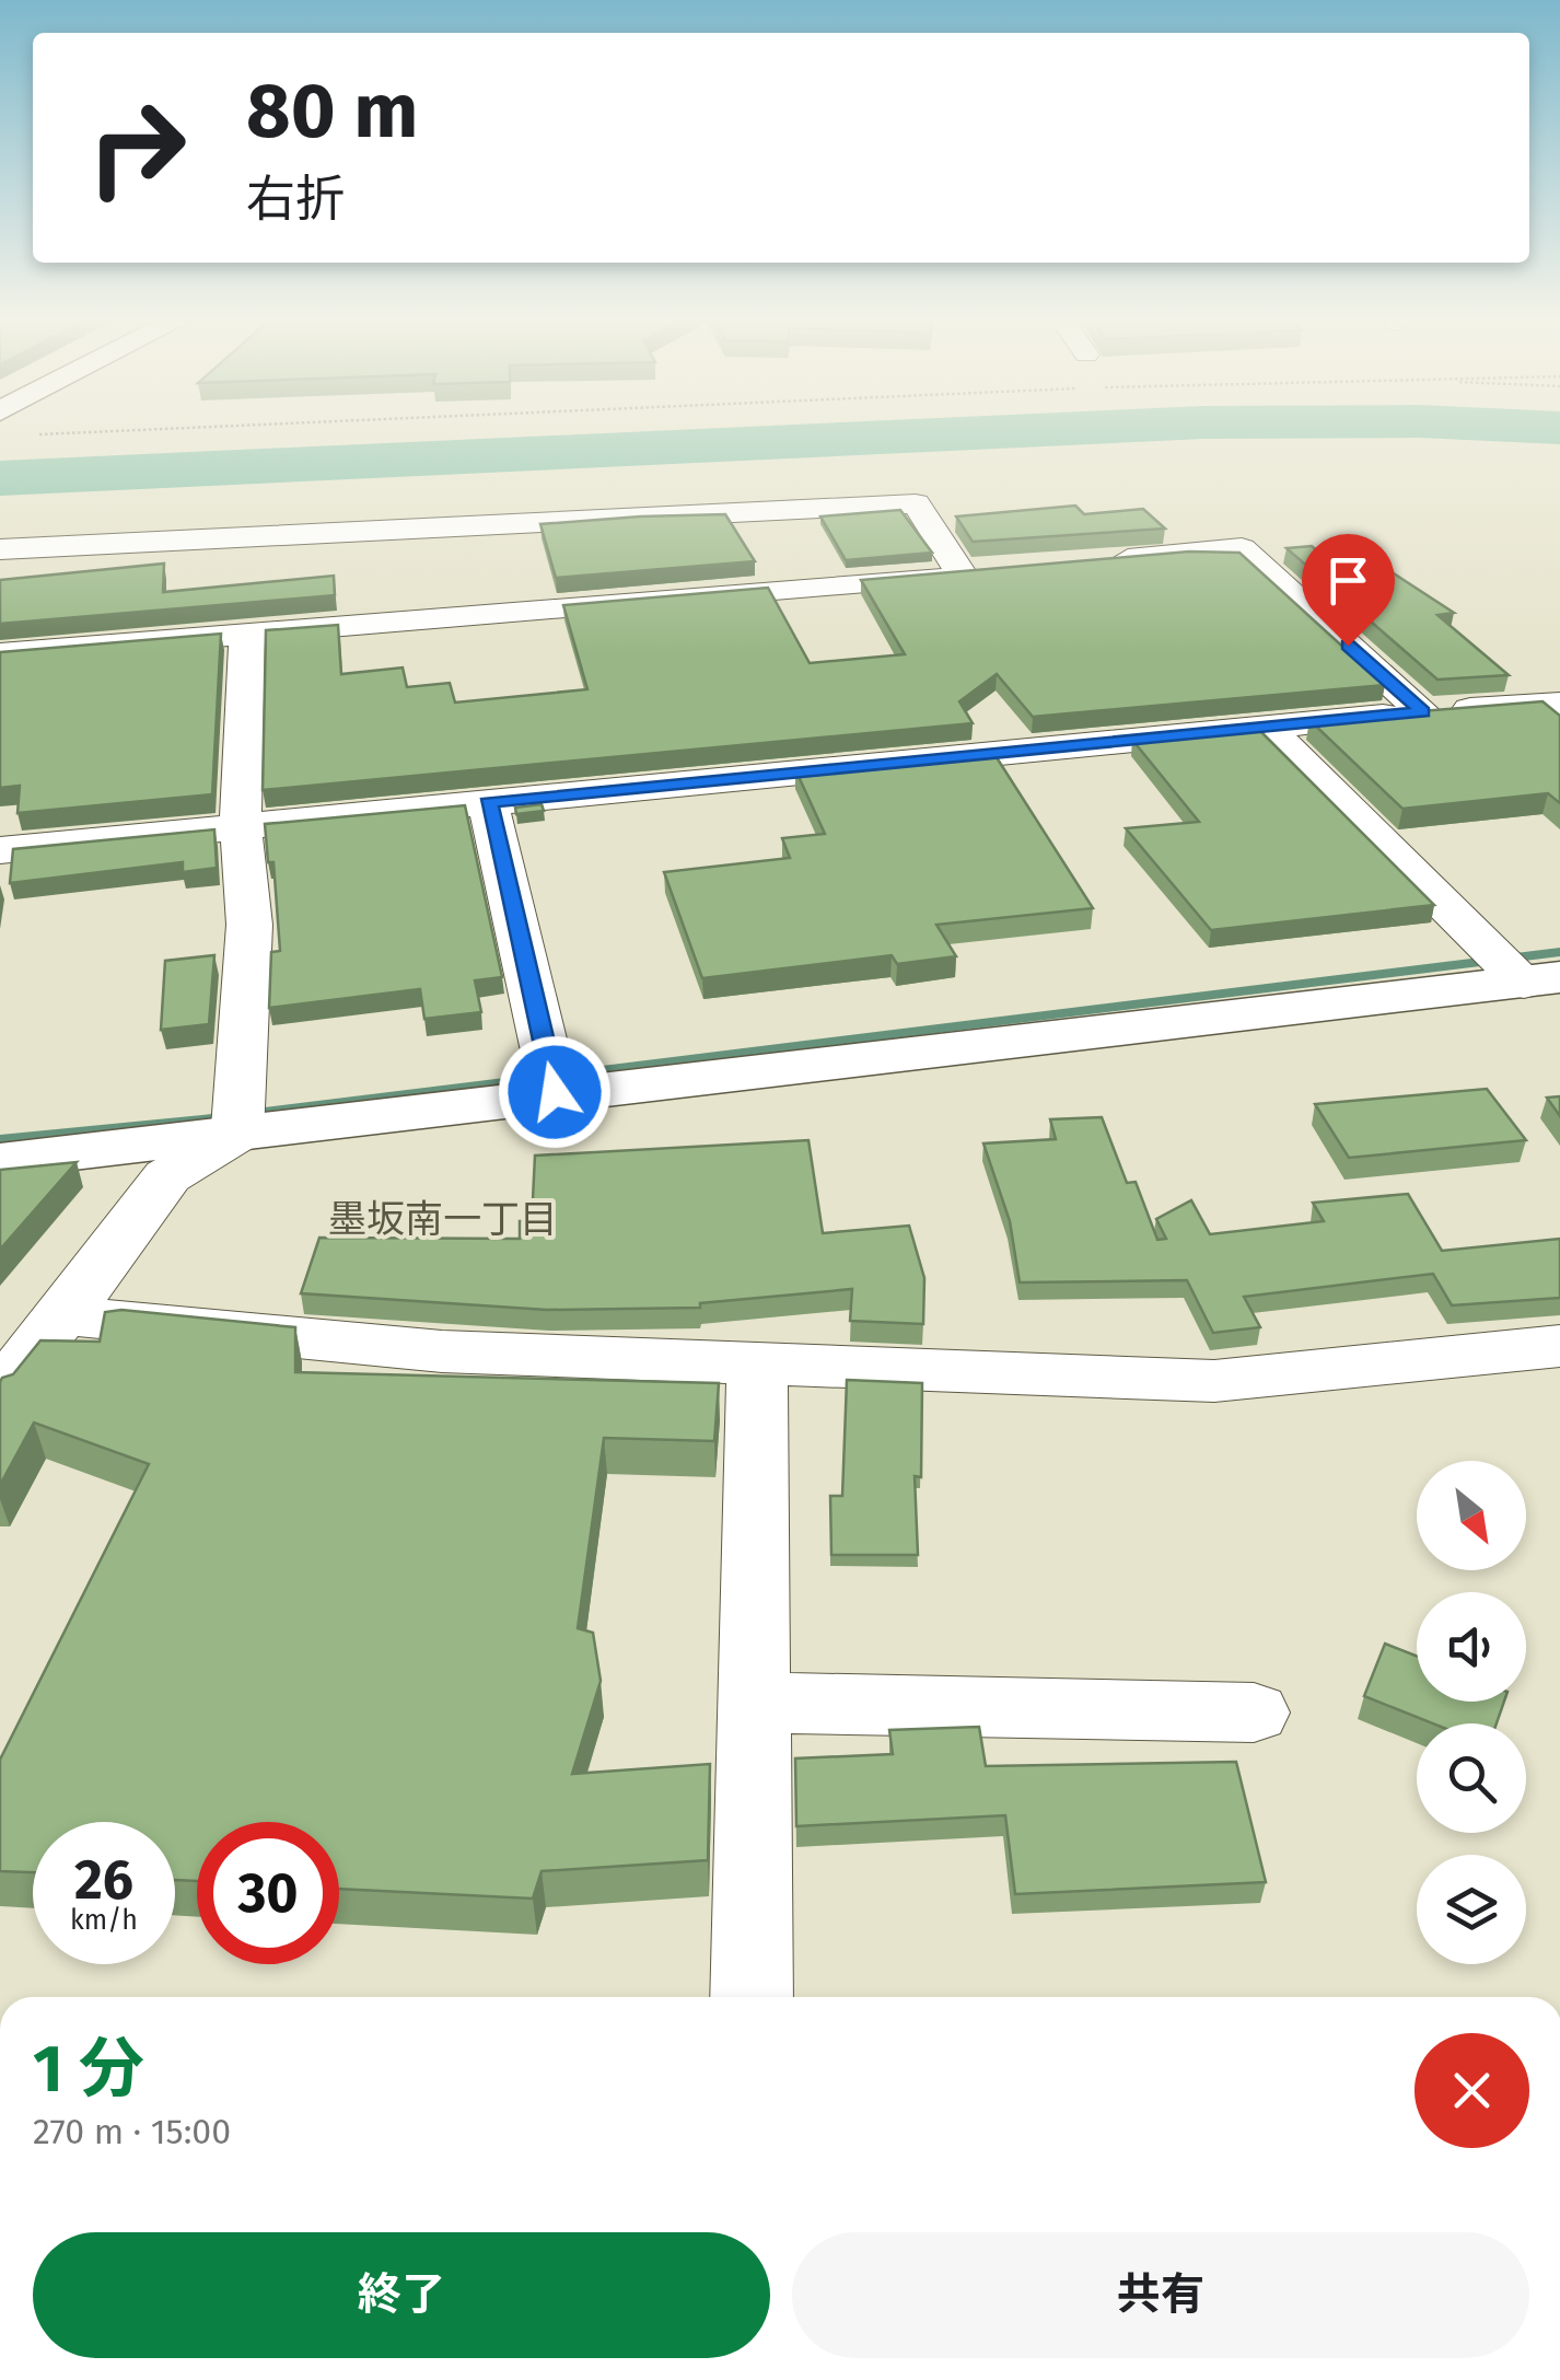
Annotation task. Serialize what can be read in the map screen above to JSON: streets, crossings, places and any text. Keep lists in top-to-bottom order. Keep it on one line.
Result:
{"districts":["墨坂南一丁目"],"north":"bottom right","page":{"turn":["80 m","右折"],"speed":"26 km/h","limit":"30","heading":["1 分","270 m · 15:00"],"buttons":["終了","共有"]}}
